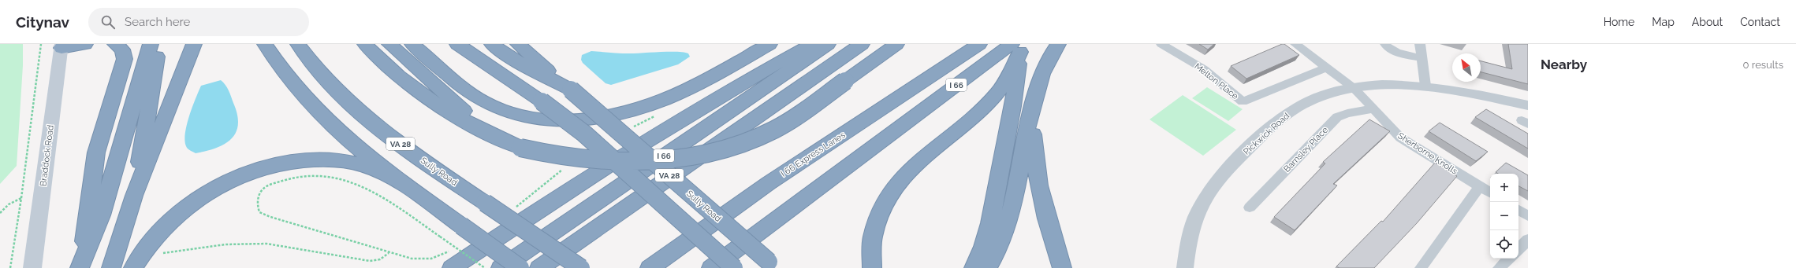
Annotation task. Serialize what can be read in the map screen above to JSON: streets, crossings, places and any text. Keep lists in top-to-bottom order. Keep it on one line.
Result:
{"streets":{"highway":["I 66","VA 28","I 66 Express Lanes","Sully Road"],"main road":["Braddock Road"],"street":["Melton Place","Pickwick Road","Barnsley Place","Sherborne Knolls"]},"crossings":[["Melton Place","Sherborne Knolls"],["Pickwick Road","Sherborne Knolls"],["Barnsley Place","Sherborne Knolls"]],"north":"top left","page":{"header":"Citynav","search":"Search here","nav":["Home","Map","About","Contact"],"heading":["Nearby","0 results"],"map_buttons":["+","−"]}}
